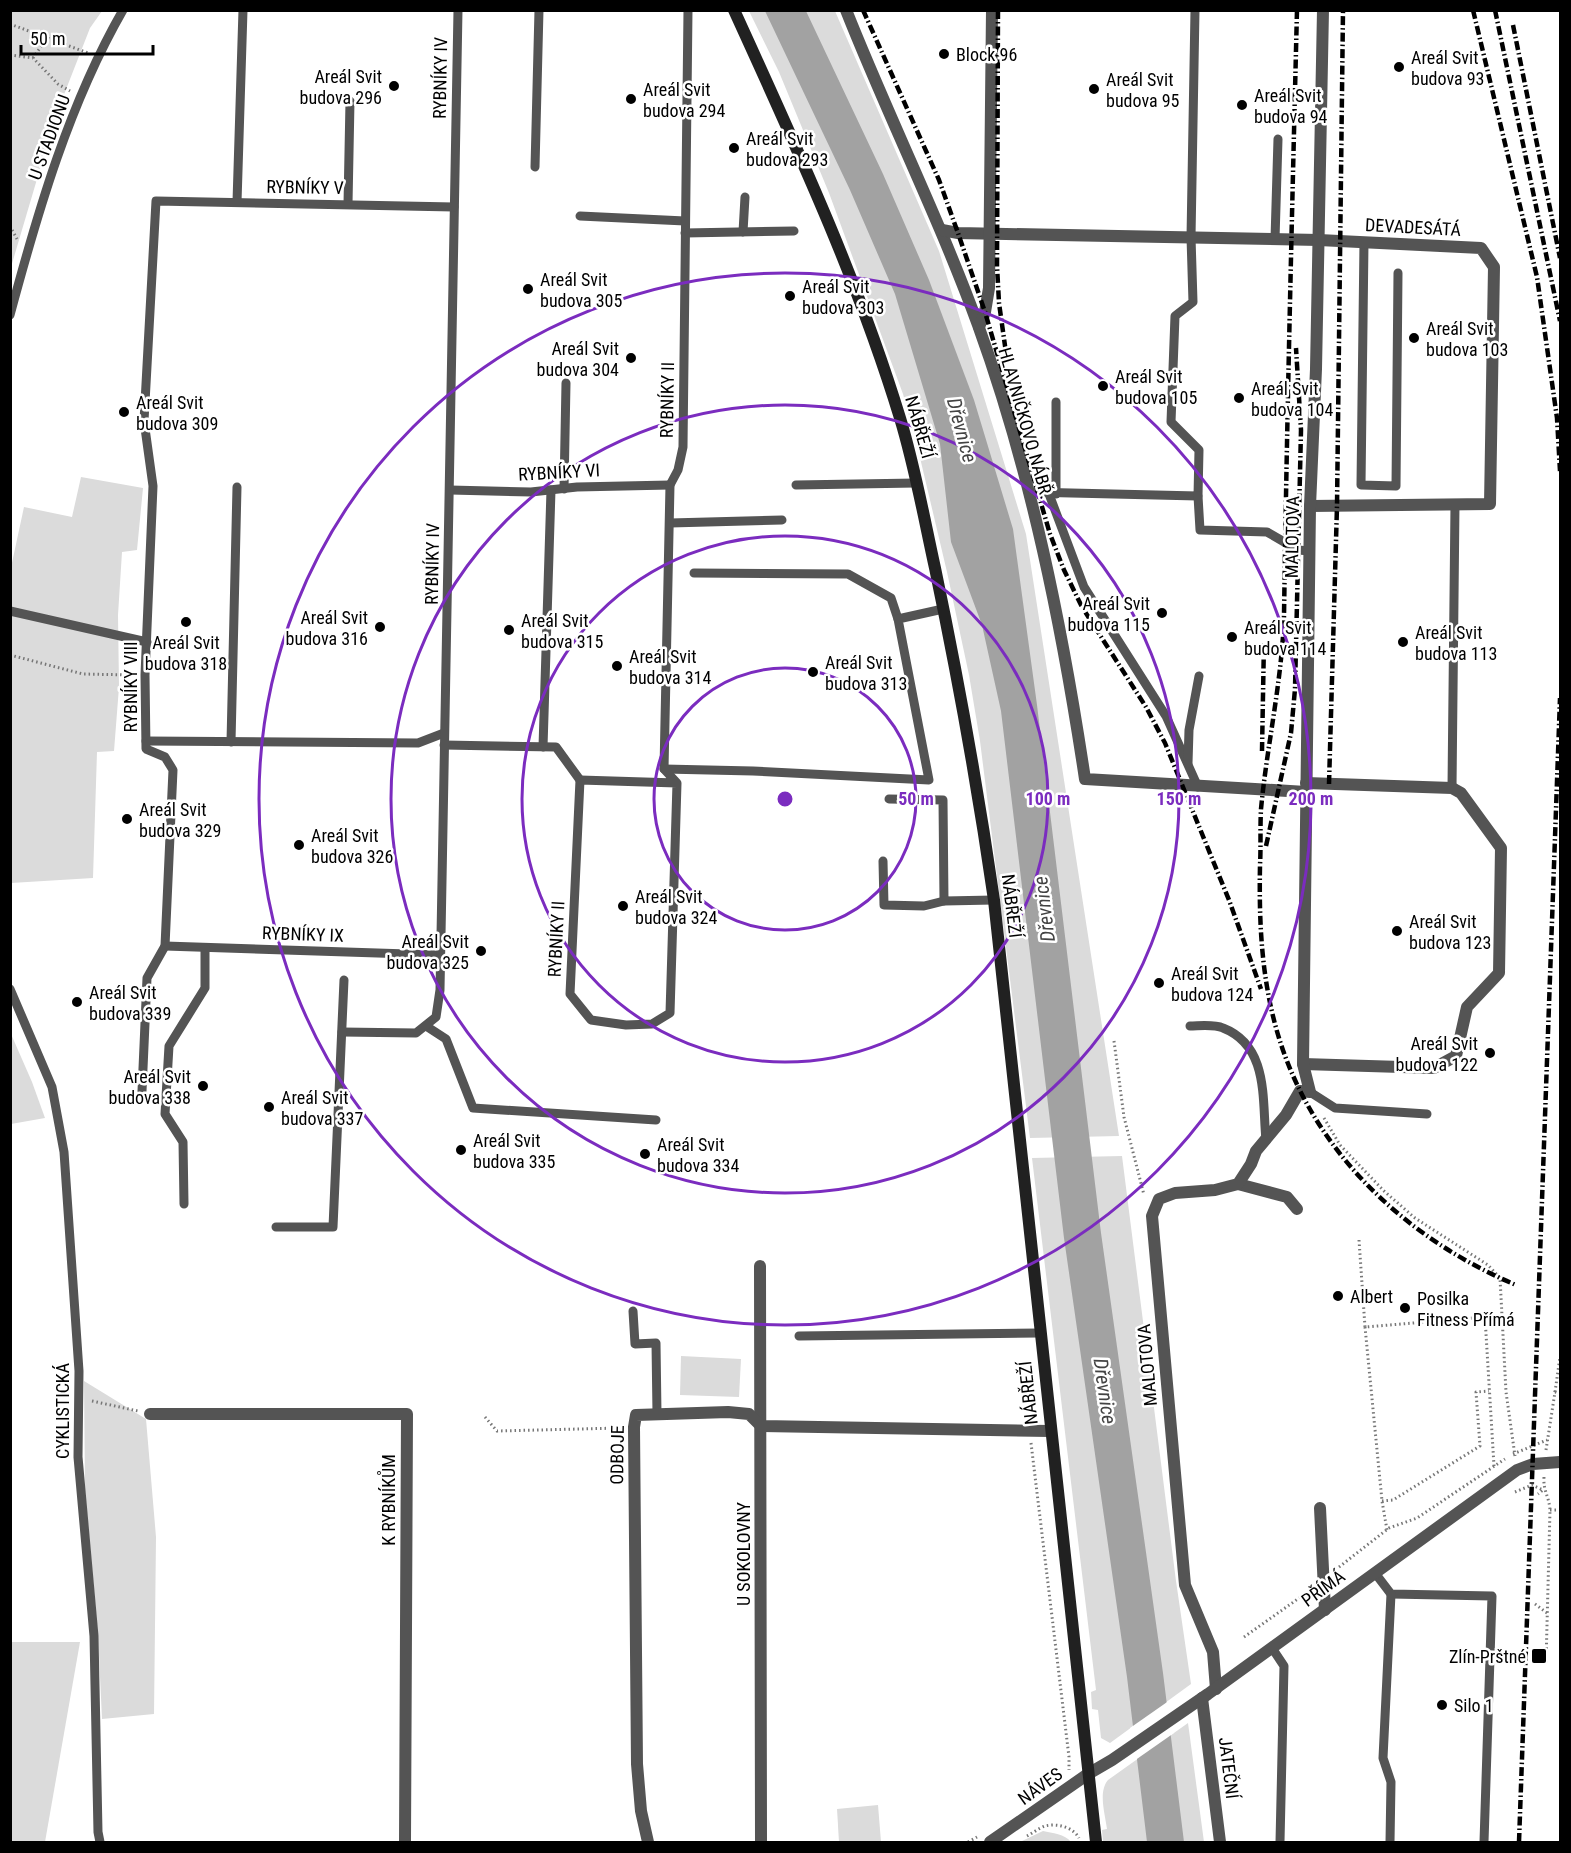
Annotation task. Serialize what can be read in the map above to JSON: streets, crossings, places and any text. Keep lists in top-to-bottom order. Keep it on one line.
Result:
{"streets":{"street":["DEVADESÁTÁ","HLAVNIČKOVO NÁBŘ.","NÁBŘEŽÍ","MALOTOVA","ODBOJE","K RYBNÍKŮM","U SOKOLOVNY","PŘÍMÁ","JATEČNÍ","NÁVES"],"lane":["RYBNÍKY IV","U STADIONU","RYBNÍKY V","RYBNÍKY II","RYBNÍKY VI","RYBNÍKY VIII","RYBNÍKY IX","CYKLISTICKÁ"]},"crossings":[["RYBNÍKY IV","RYBNÍKY V"],["RYBNÍKY IV","RYBNÍKY VI"],["RYBNÍKY IV","RYBNÍKY IX"],["RYBNÍKY V","RYBNÍKY VIII"],["DEVADESÁTÁ","HLAVNIČKOVO NÁBŘ."],["DEVADESÁTÁ","MALOTOVA"],["RYBNÍKY II","RYBNÍKY VI"],["NÁBŘEŽÍ","ODBOJE"],["NÁBŘEŽÍ","NÁVES"],["MALOTOVA","PŘÍMÁ"],["RYBNÍKY VIII","RYBNÍKY IX"],["ODBOJE","U SOKOLOVNY"],["PŘÍMÁ","JATEČNÍ"],["PŘÍMÁ","NÁVES"]],"water":["Dřevnice"],"places":{"other":["Block 96","Areál Svit budova 93","Areál Svit budova 296","Areál Svit budova 95","Areál Svit budova 294","Areál Svit budova 94","Areál Svit budova 293","Areál Svit budova 305","Areál Svit budova 303","Areál Svit budova 103","Areál Svit budova 304","Areál Svit budova 105","Areál Svit budova 104","Areál Svit budova 309","Areál Svit budova 115","Areál Svit budova 318","Areál Svit budova 316","Areál Svit budova 315","Areál Svit budova 114","Areál Svit budova 113","Areál Svit budova 314","Areál Svit budova 313","Areál Svit budova 329","Areál Svit budova 326","Areál Svit budova 324","Areál Svit budova 123","Areál Svit budova 325","Areál Svit budova 124","Areál Svit budova 339","Areál Svit budova 122","Areál Svit budova 338","Areál Svit budova 337","Areál Svit budova 335","Areál Svit budova 334","Albert","Posilka Fitness Přímá","Silo 1"],"transit":["Zlín-Prštné"]},"scale_bar":"50 m","rings":["50 m","100 m","150 m","200 m"]}
